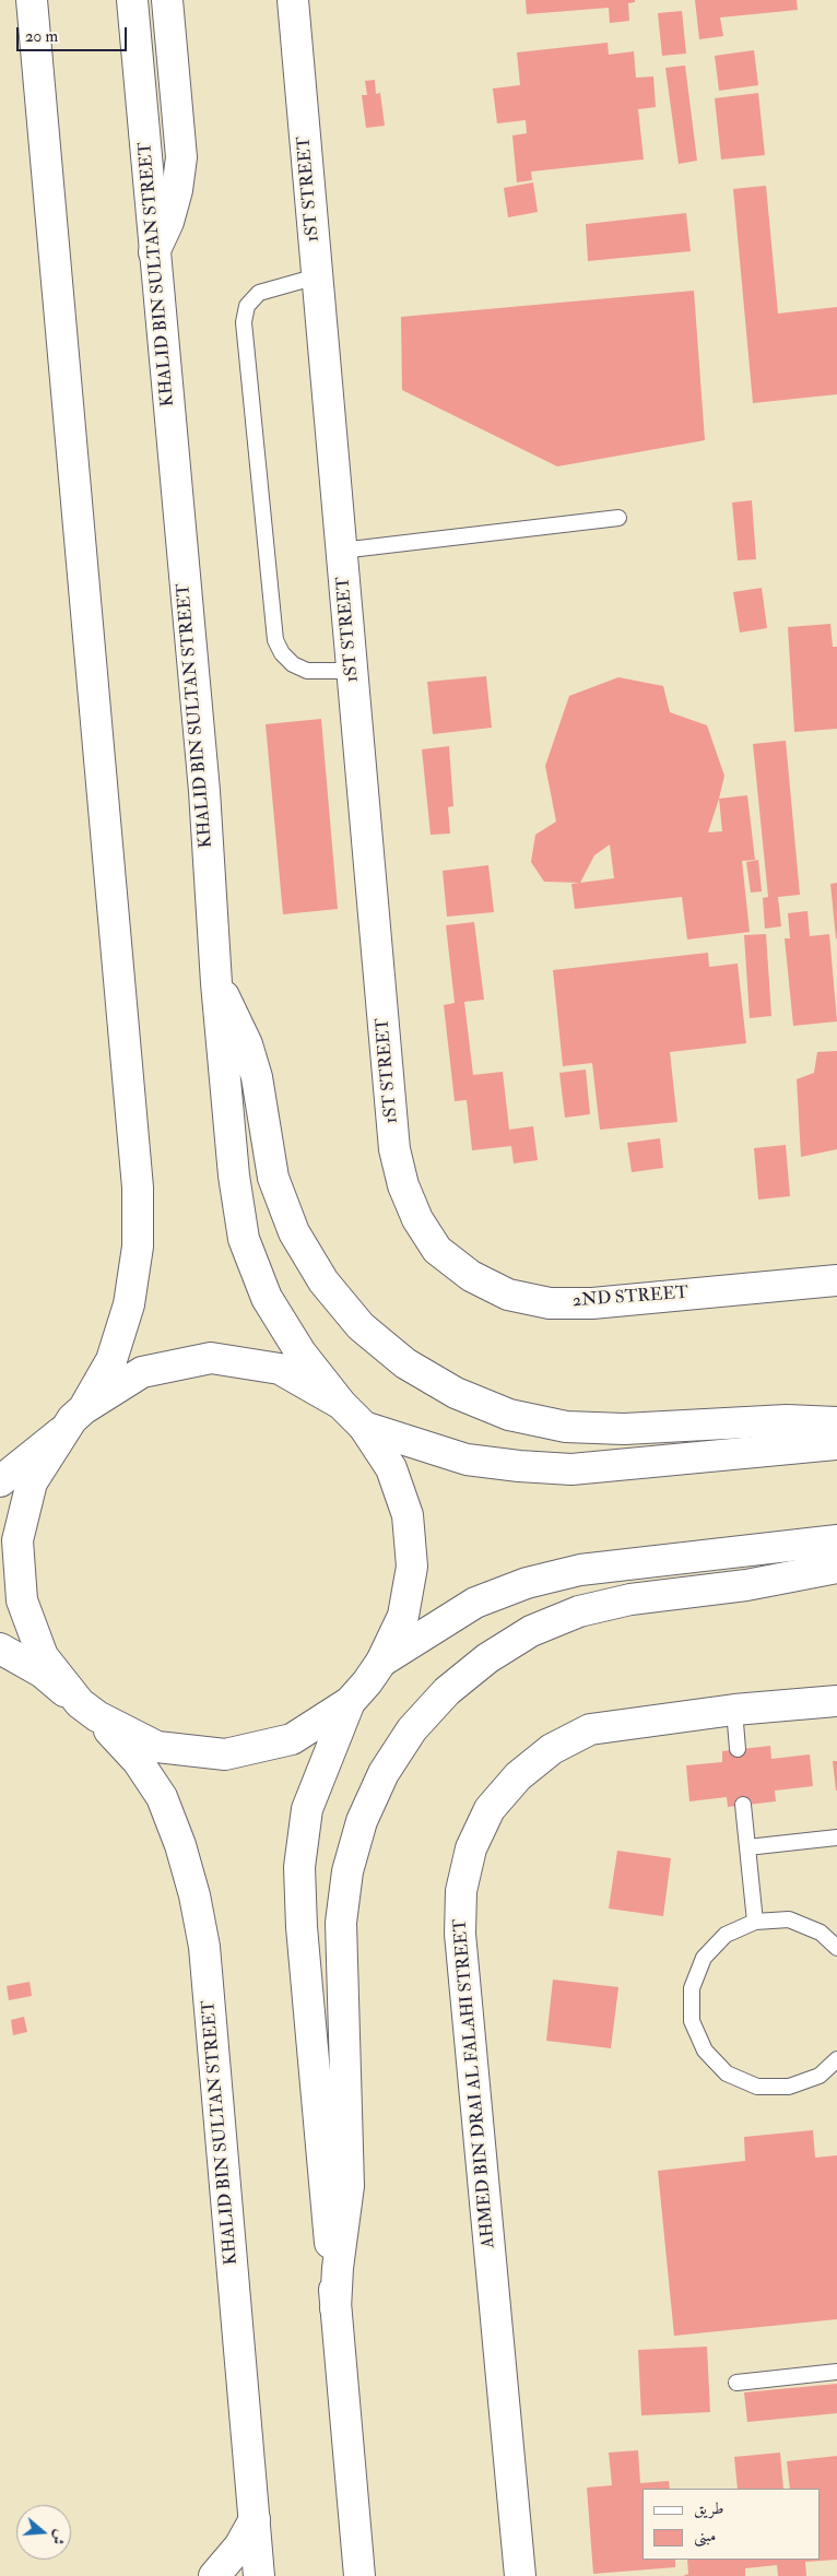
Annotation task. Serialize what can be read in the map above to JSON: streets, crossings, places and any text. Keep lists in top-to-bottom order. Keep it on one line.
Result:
{"streets":{"main road":["1ST STREET","KHALID BIN SULTAN STREET","2ND STREET","AHMED BIN DRAI AL FALAHI STREET"]},"crossings":[["1ST STREET","2ND STREET"]],"legend":["طريق","مبنى"],"scale_bar":"20 m","north":"right"}
